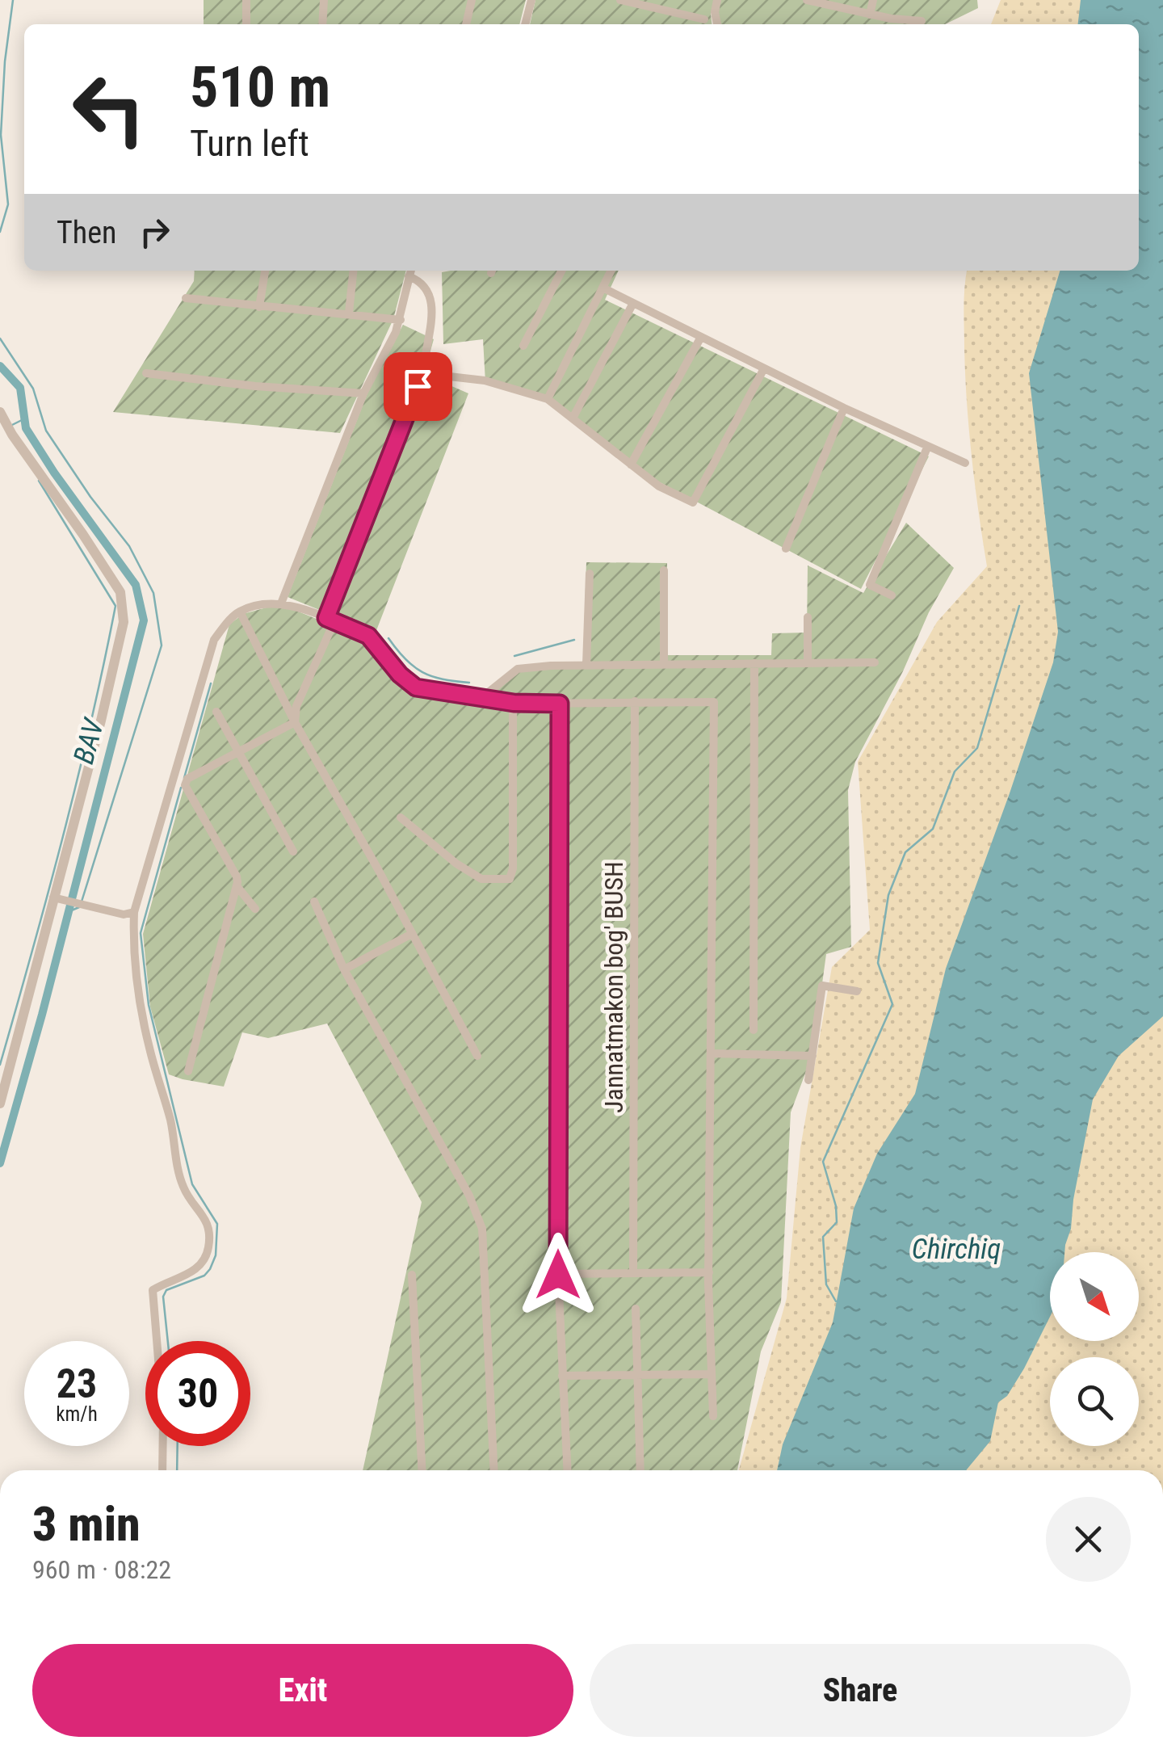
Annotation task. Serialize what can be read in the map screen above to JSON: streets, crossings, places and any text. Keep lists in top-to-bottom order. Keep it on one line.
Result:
{"streets":{"street":["Jannatmakon bog' BUSH"]},"water":["BAV","Chirchiq"],"north":"bottom right","page":{"turn":["510 m","Turn left"],"then":"Then","speed":"23 km/h","limit":"30","heading":["3 min","960 m · 08:22"],"buttons":["Exit","Share"]}}
